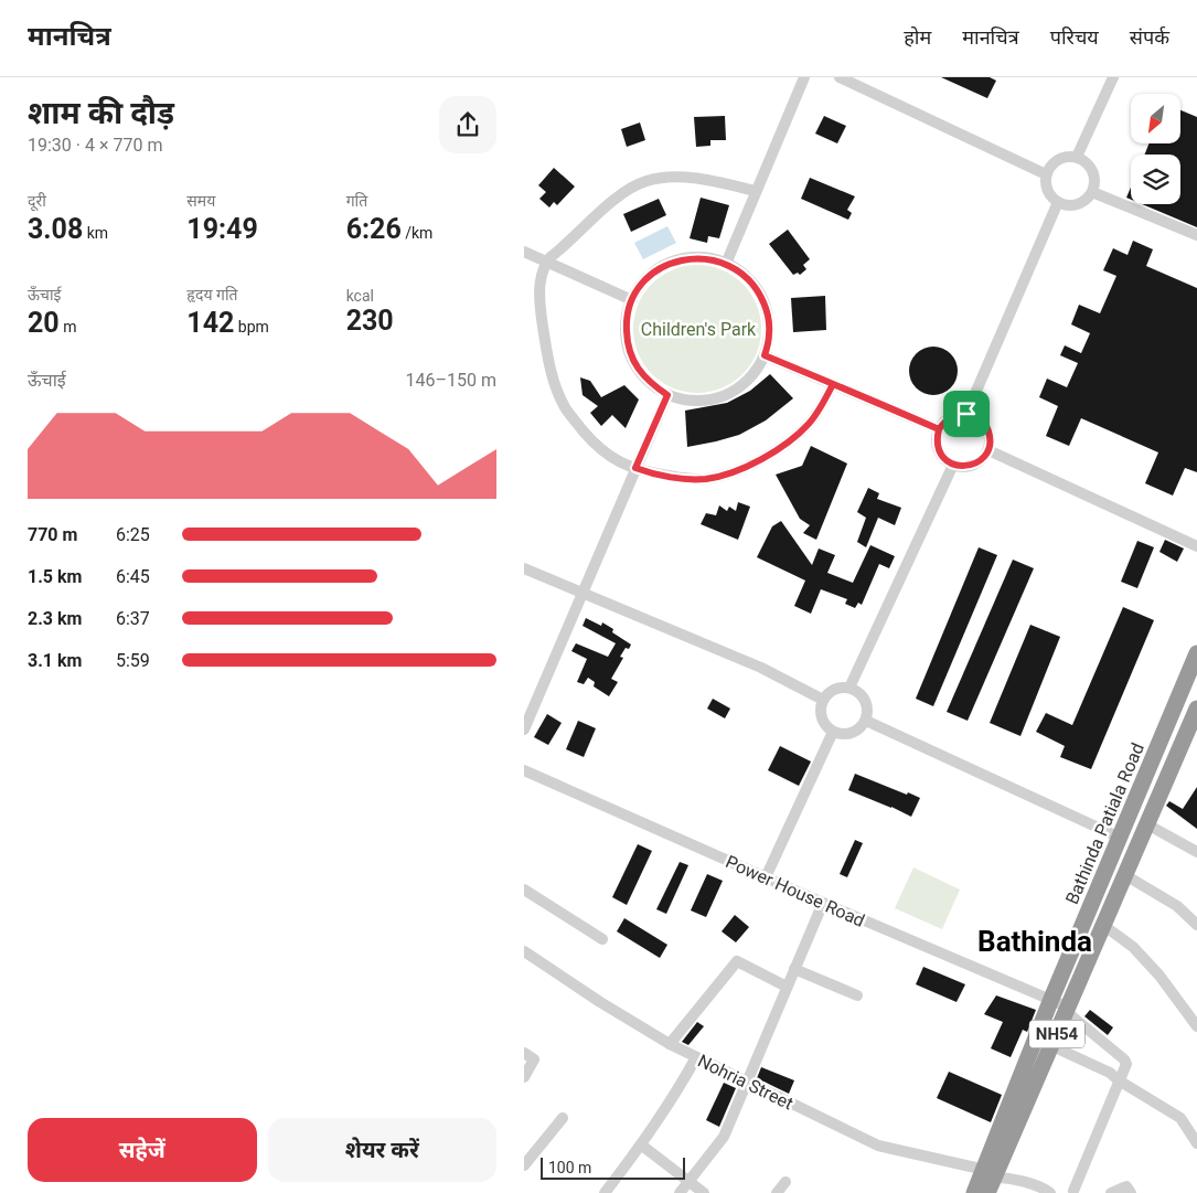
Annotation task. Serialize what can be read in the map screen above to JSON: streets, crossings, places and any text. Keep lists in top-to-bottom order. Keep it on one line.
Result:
{"streets":{"highway":["Bathinda Patiala Road","NH54"],"street":["Power House Road","Nohria Street"]},"crossings":[["Bathinda Patiala Road","Power House Road"],["Bathinda Patiala Road","NH54"],["Bathinda Patiala Road","Nohria Street"],["Power House Road","NH54"],["NH54","Nohria Street"]],"districts":["Bathinda"],"parks":["Children's Park"],"scale_bar":"100 m","north":"bottom left","page":{"header":"मानचित्र","nav":["होम","मानचित्र","परिचय","संपर्क"],"heading":["शाम की दौड़","19:30 · 4 × 770 m"],"stats":[["दूरी","3.08 km"],["समय","19:49"],["गति","6:26 /km"],["ऊँचाई","20 m"],["हृदय गति","142 bpm"],["kcal","230"]],"chart":["ऊँचाई","146–150 m"],"list":[{"name":"770 m","note":"6:25"},{"name":"1.5 km","note":"6:45"},{"name":"2.3 km","note":"6:37"},{"name":"3.1 km","note":"5:59"}],"buttons":["सहेजें","शेयर करें"],"scale":"100 m"}}
